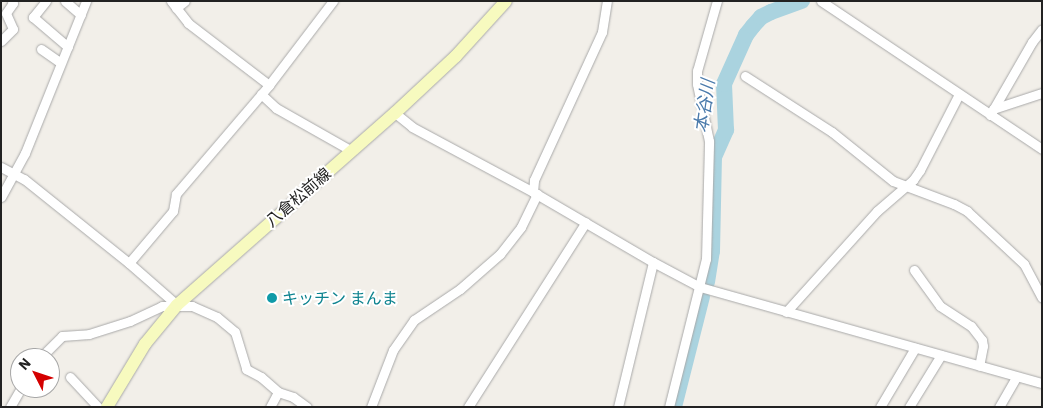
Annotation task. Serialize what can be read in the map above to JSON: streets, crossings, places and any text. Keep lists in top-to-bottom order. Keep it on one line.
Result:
{"streets":{"main road":["八倉松前線"]},"water":["本谷川"],"places":["キッチン まんま"],"north":"top left"}
